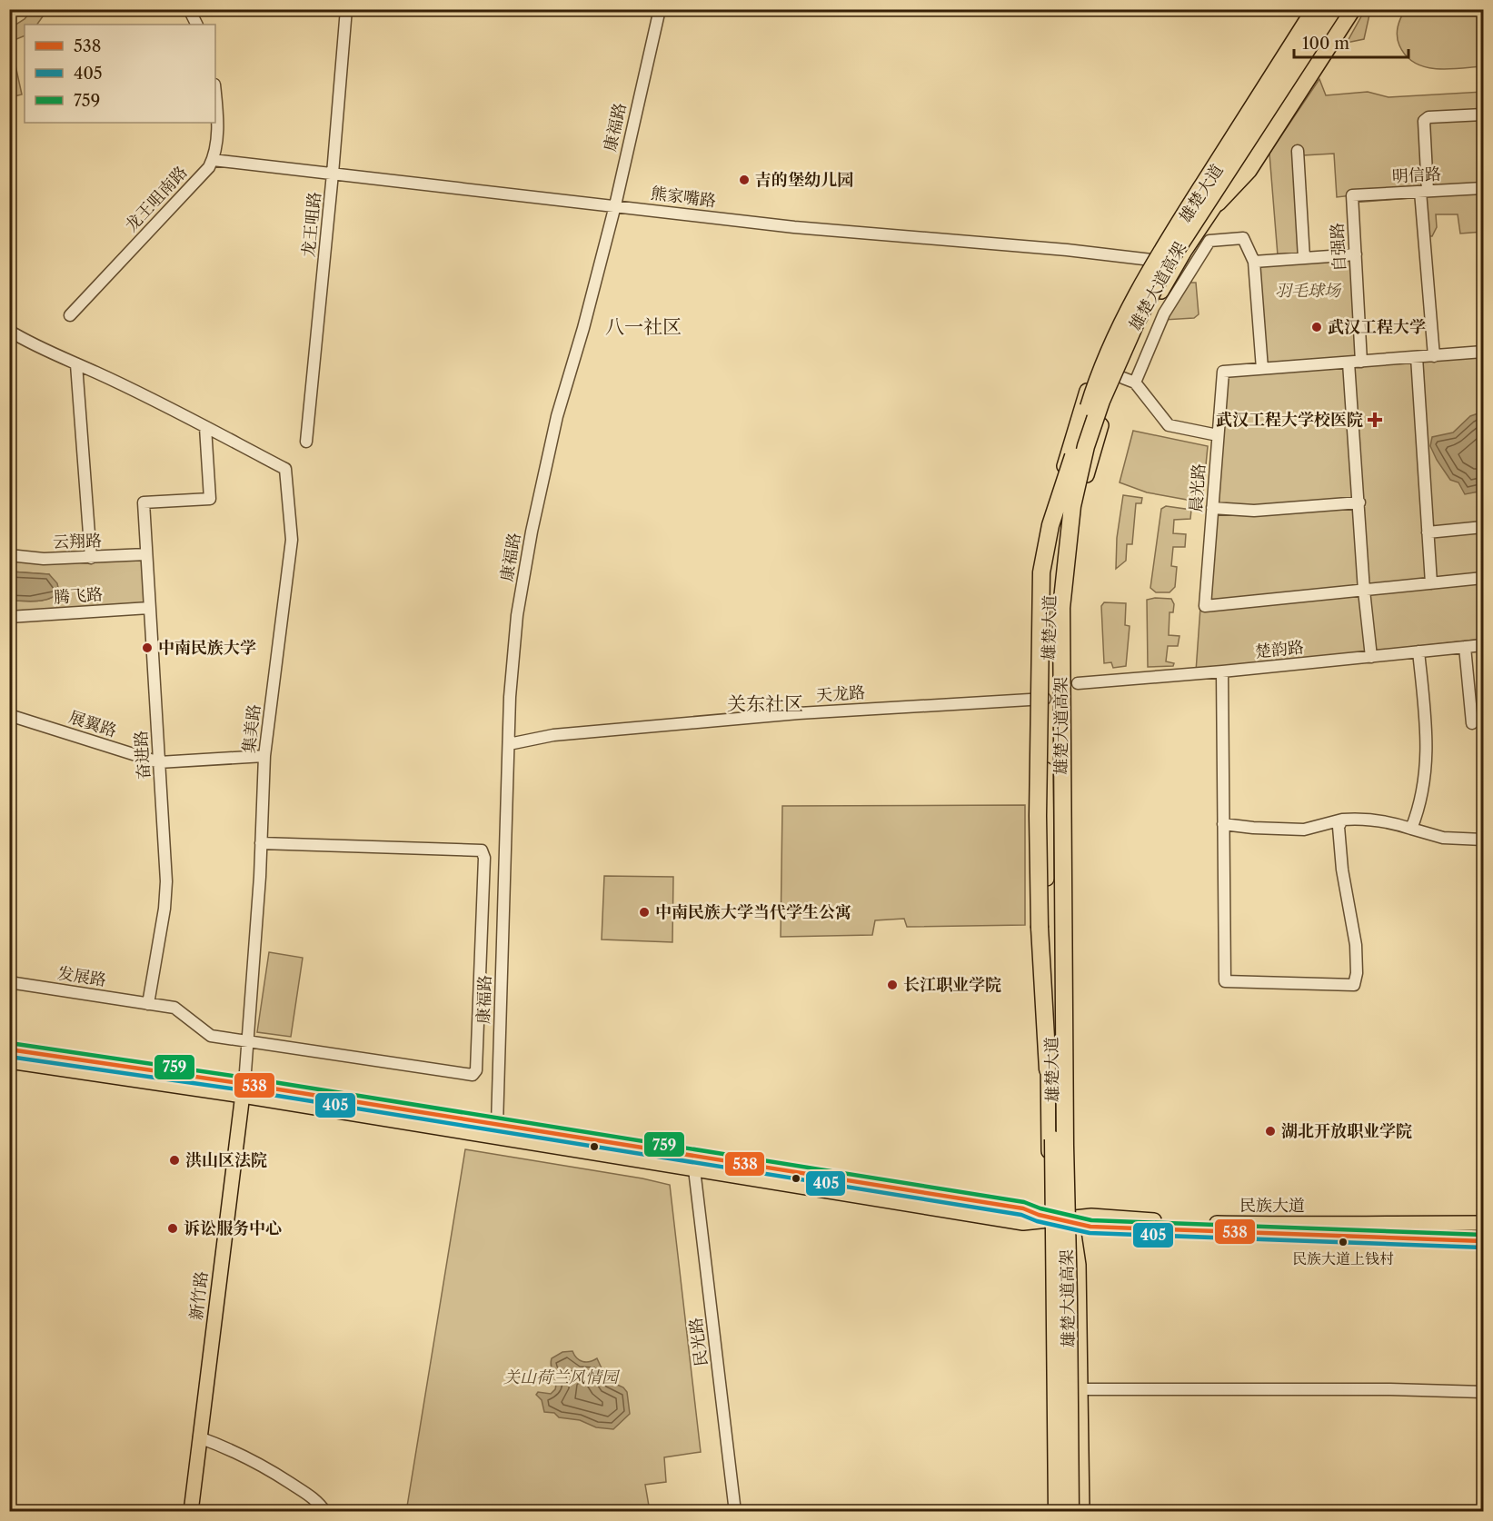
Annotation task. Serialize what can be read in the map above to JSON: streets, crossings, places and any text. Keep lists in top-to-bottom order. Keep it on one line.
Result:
{"streets":{"highway":["雄楚大道高架"],"main road":["雄楚大道","民族大道","新竹路"],"street":["康福路","明信路","熊家嘴路","龙王咀南路","龙王咀路","自强路","晨光路","云翔路","腾飞路","楚韵路","天龙路","展翼路","集美路","奋进路","发展路","民光路"]},"crossings":[["康福路","熊家嘴路"],["康福路","天龙路"],["康福路","民族大道"],["明信路","自强路"],["雄楚大道","熊家嘴路"],["雄楚大道","天龙路"],["雄楚大道","民族大道"],["熊家嘴路","龙王咀南路"],["熊家嘴路","龙王咀路"],["云翔路","奋进路"],["腾飞路","奋进路"],["展翼路","集美路"],["展翼路","奋进路"],["集美路","奋进路"],["集美路","发展路"],["集美路","民族大道"],["集美路","新竹路"],["奋进路","发展路"],["民族大道","新竹路"],["民族大道","民光路"]],"districts":["八一社区","关东社区"],"parks":["羽毛球场","关山荷兰风情园"],"places":{"other":["吉的堡幼儿园","武汉工程大学","中南民族大学","中南民族大学当代学生公寓","长江职业学院","湖北开放职业学院","洪山区法院","诉讼服务中心","民族大道上钱村"],"health":["武汉工程大学校医院"]},"lines":["transit line 759","transit line 538","transit line 405"],"legend":["538","405","759"],"scale_bar":"100 m"}
